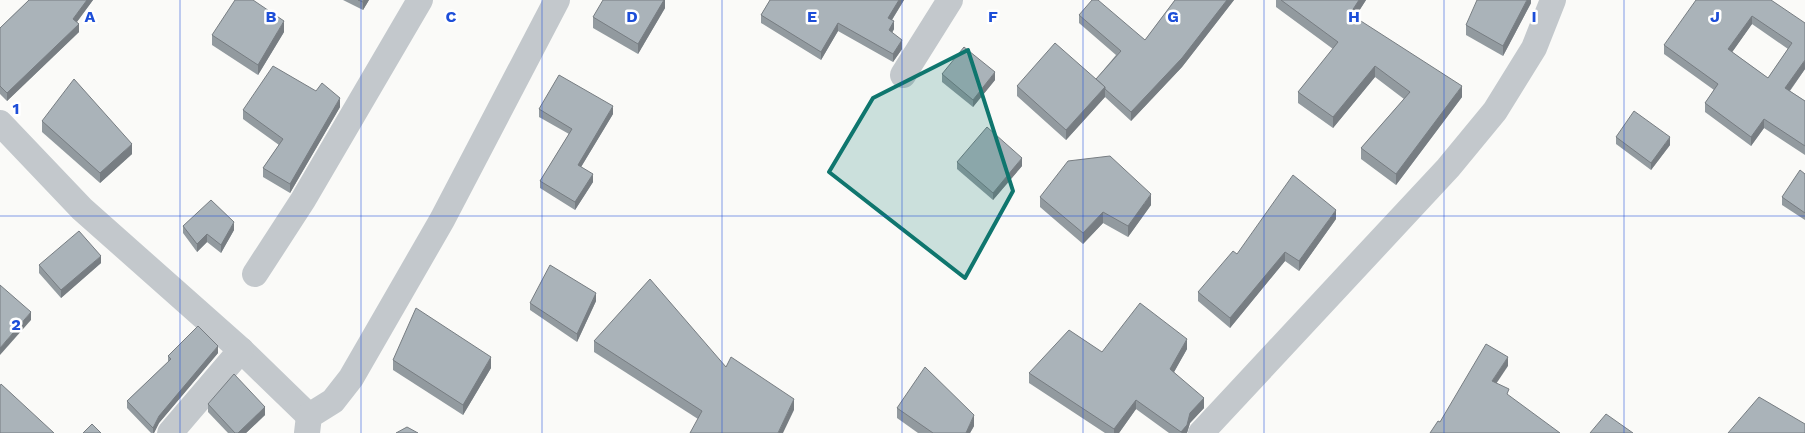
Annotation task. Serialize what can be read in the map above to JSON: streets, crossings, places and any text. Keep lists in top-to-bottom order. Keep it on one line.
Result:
{"grid":{"columns":["A","B","C","D","E","F","G","H","I","J"],"rows":["1","2"]}}
